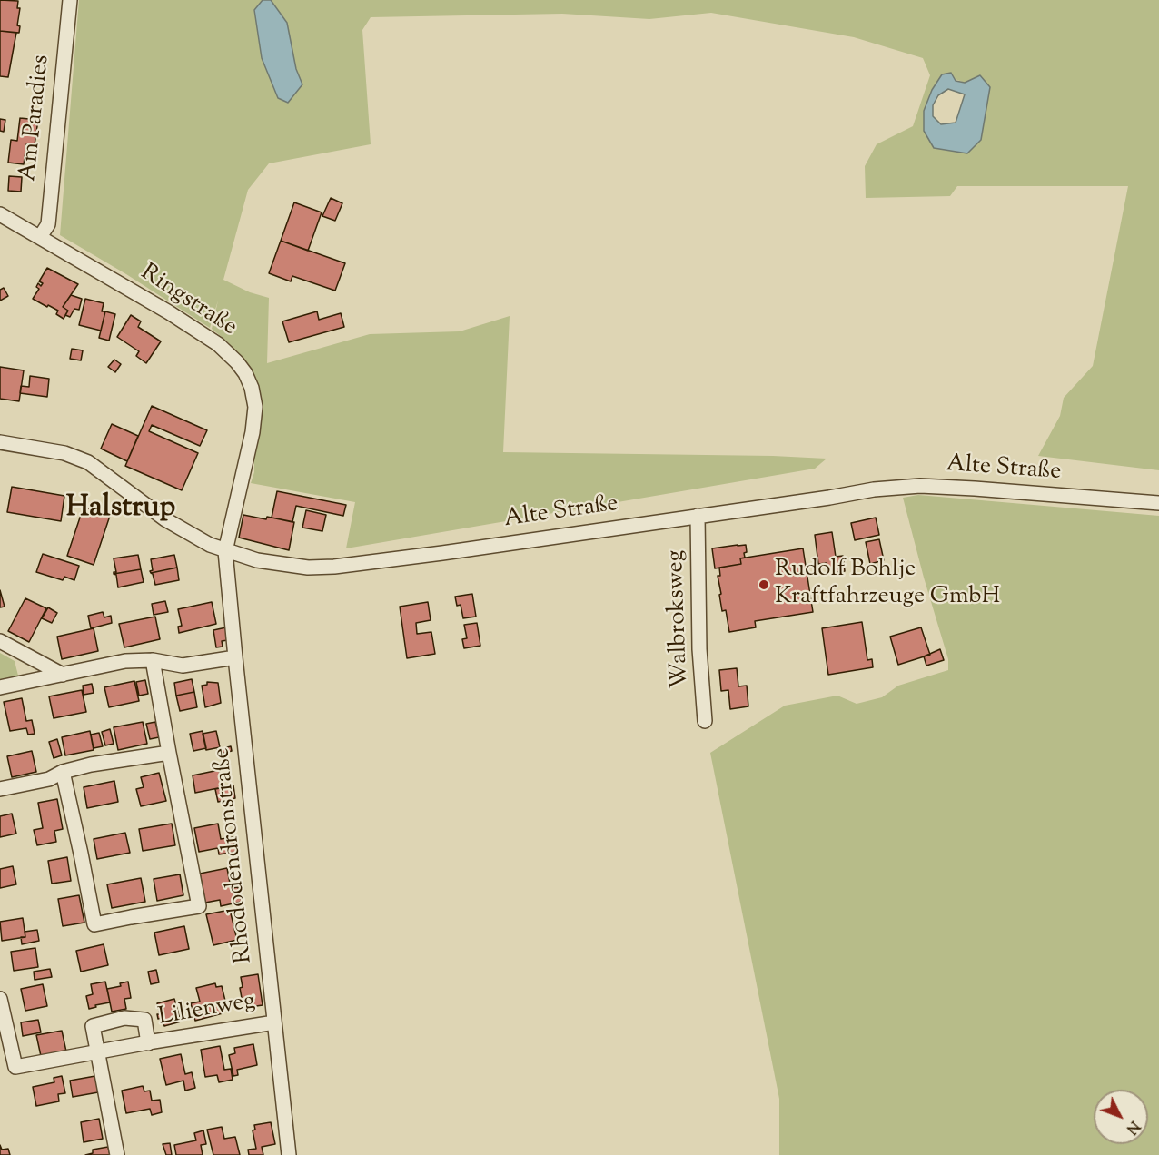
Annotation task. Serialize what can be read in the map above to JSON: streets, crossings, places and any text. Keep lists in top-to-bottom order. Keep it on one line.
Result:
{"streets":{"street":["Am Paradies","Ringstraße","Alte Straße","Walbroksweg","Rhododendronstraße","Lilienweg"]},"crossings":[["Am Paradies","Ringstraße"],["Ringstraße","Alte Straße"],["Ringstraße","Rhododendronstraße"],["Alte Straße","Walbroksweg"],["Alte Straße","Rhododendronstraße"],["Rhododendronstraße","Lilienweg"]],"districts":["Halstrup"],"places":["Rudolf Bohlje Kraftfahrzeuge GmbH"],"north":"bottom right"}
